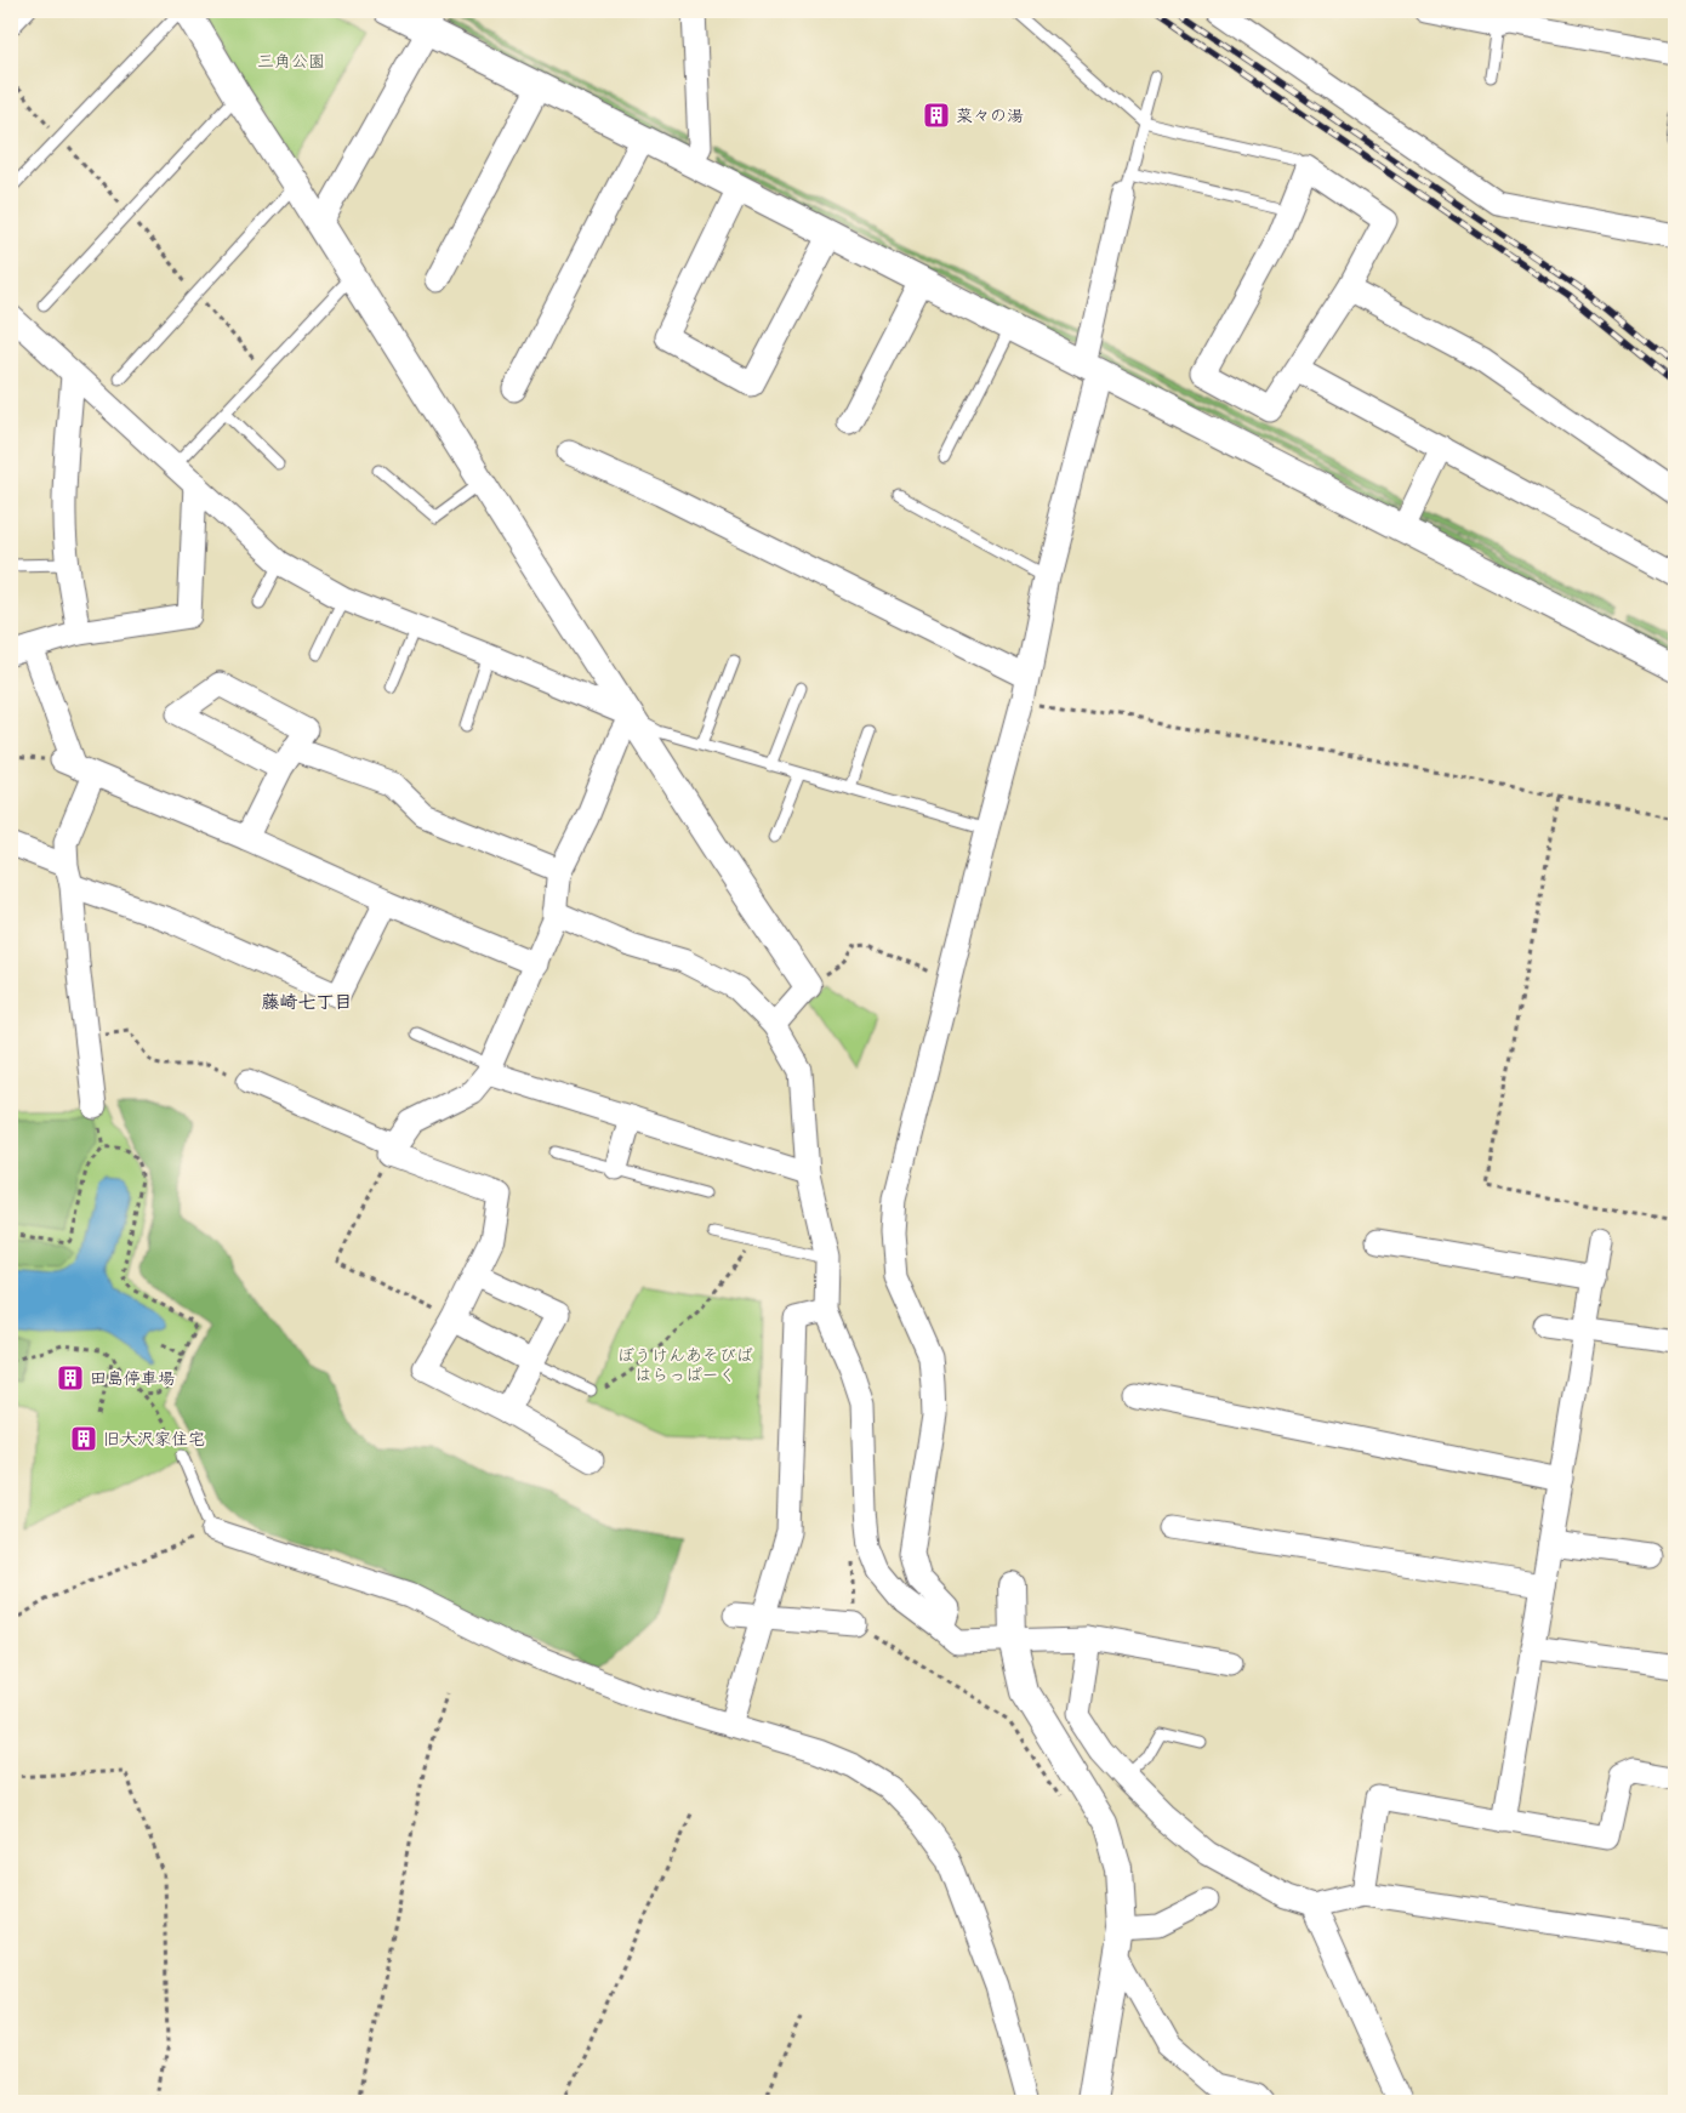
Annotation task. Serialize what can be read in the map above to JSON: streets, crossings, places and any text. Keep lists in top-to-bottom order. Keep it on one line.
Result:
{"districts":["藤崎七丁目"],"parks":["三角公園","ぼうけんあそびば はらっぱーく"],"places":{"building":["菜々の湯","田島停車場","旧大沢家住宅"]}}
